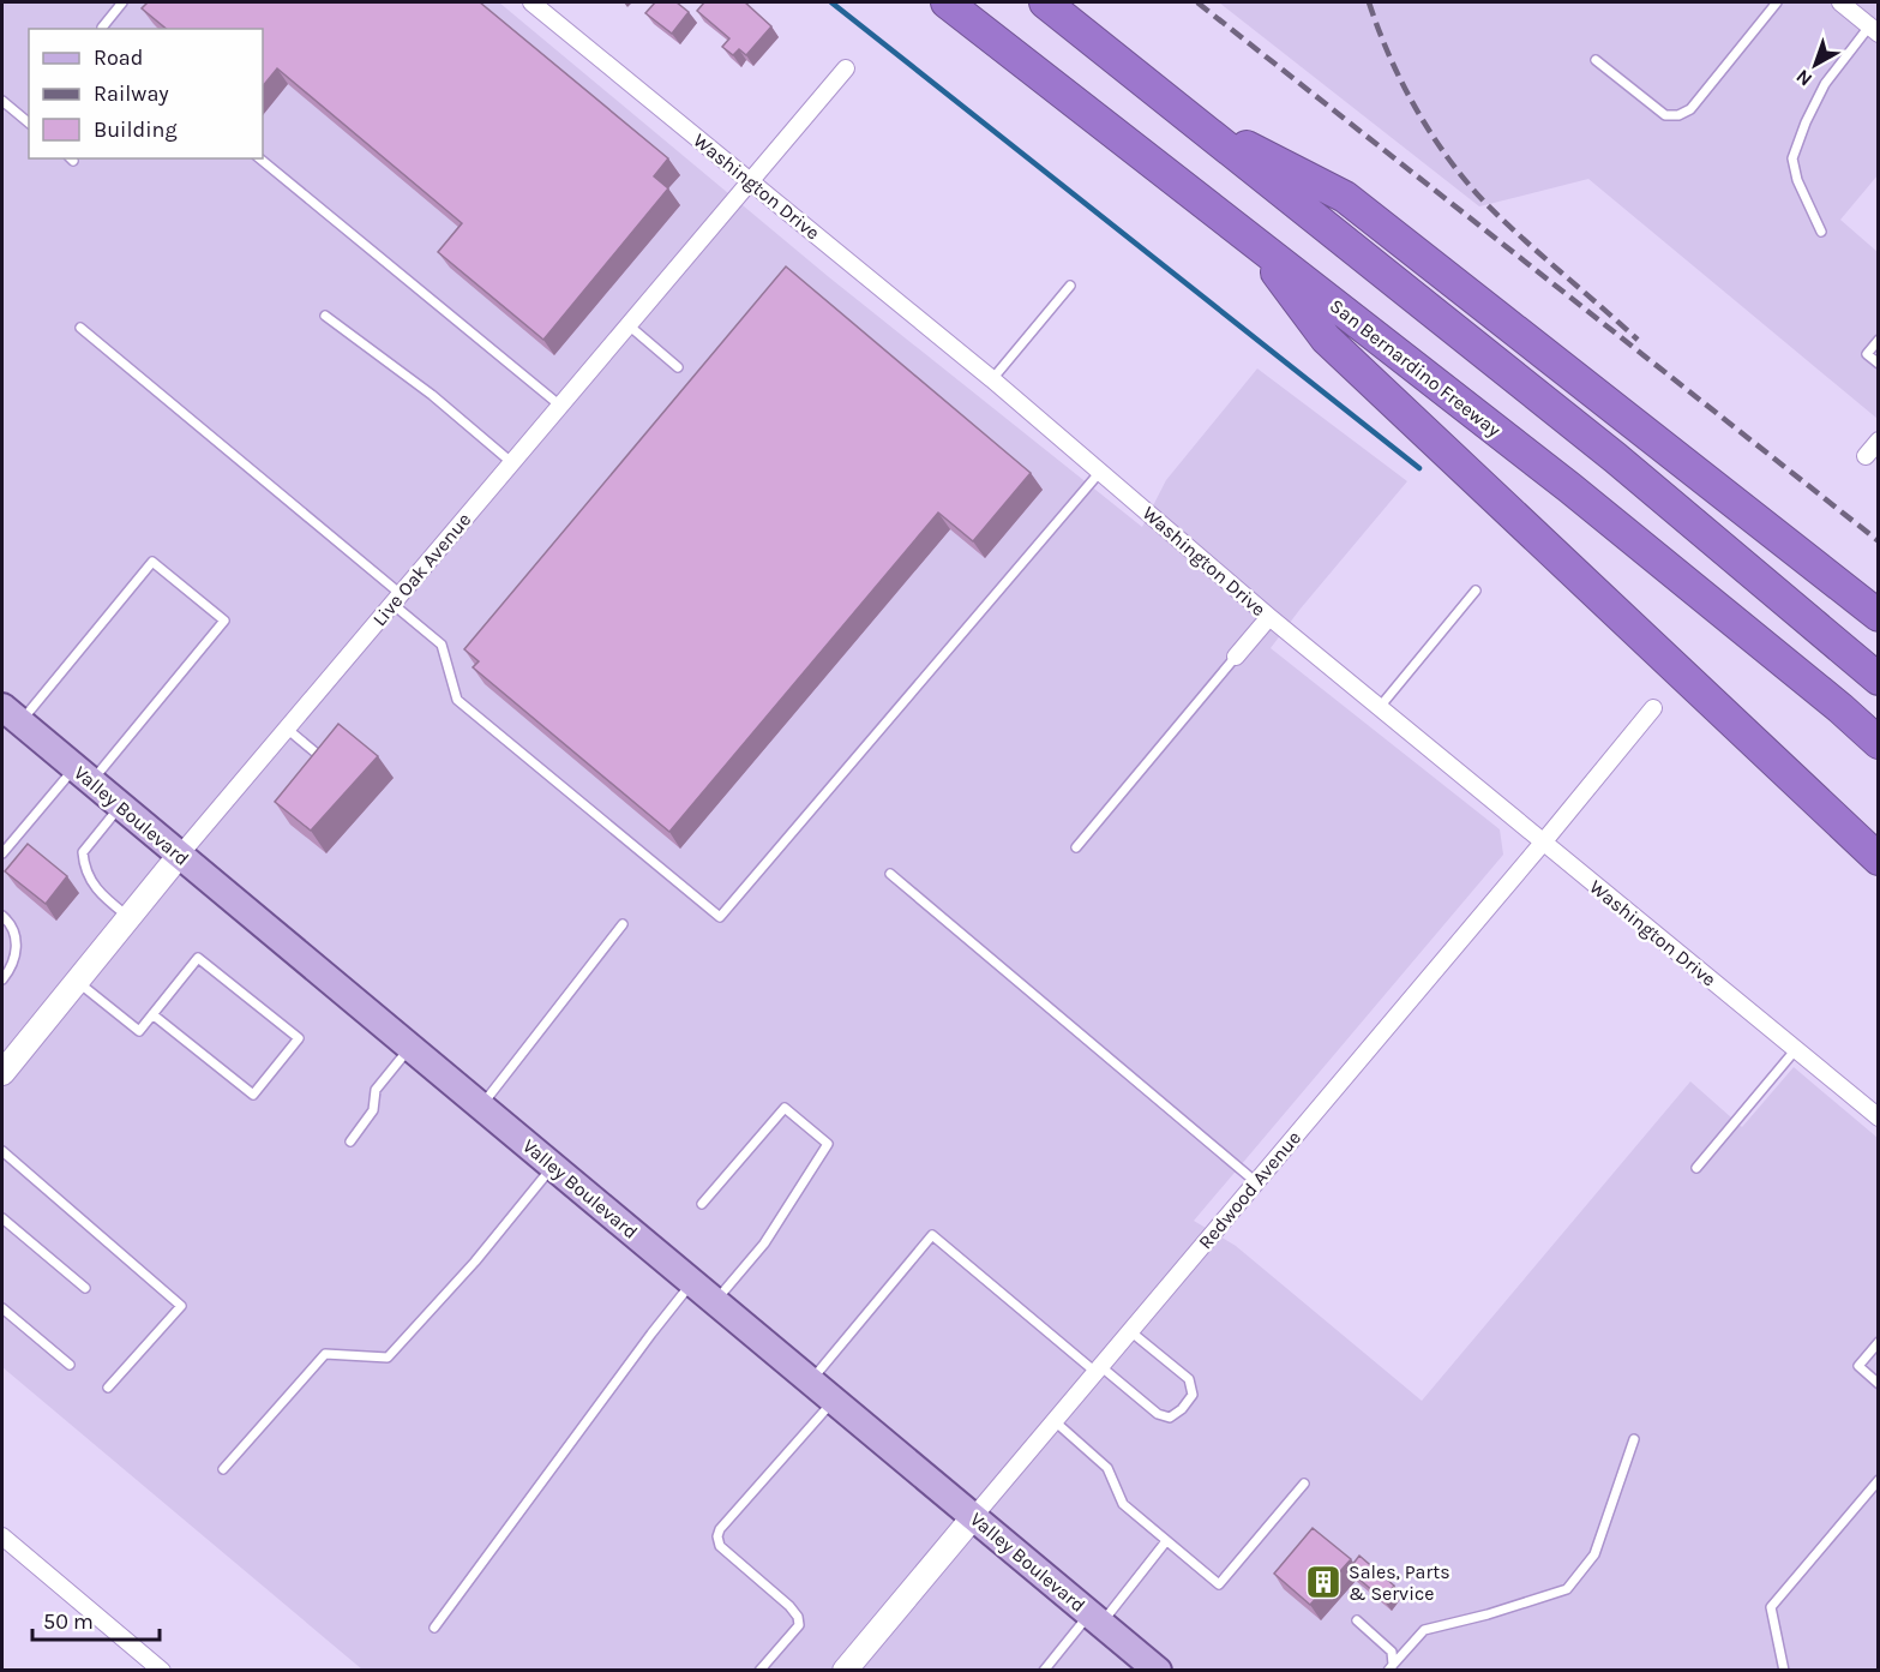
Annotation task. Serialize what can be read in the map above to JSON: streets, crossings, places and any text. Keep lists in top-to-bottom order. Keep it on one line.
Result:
{"streets":{"highway":["San Bernardino Freeway"],"main road":["Valley Boulevard"],"street":["Washington Drive","Live Oak Avenue","Redwood Avenue"]},"crossings":[["Washington Drive","Live Oak Avenue"],["Washington Drive","Redwood Avenue"],["Live Oak Avenue","Valley Boulevard"],["Valley Boulevard","Redwood Avenue"]],"places":{"building":["Sales, Parts & Service"]},"legend":["Road","Railway","Building"],"scale_bar":"50 m","north":"bottom left"}
